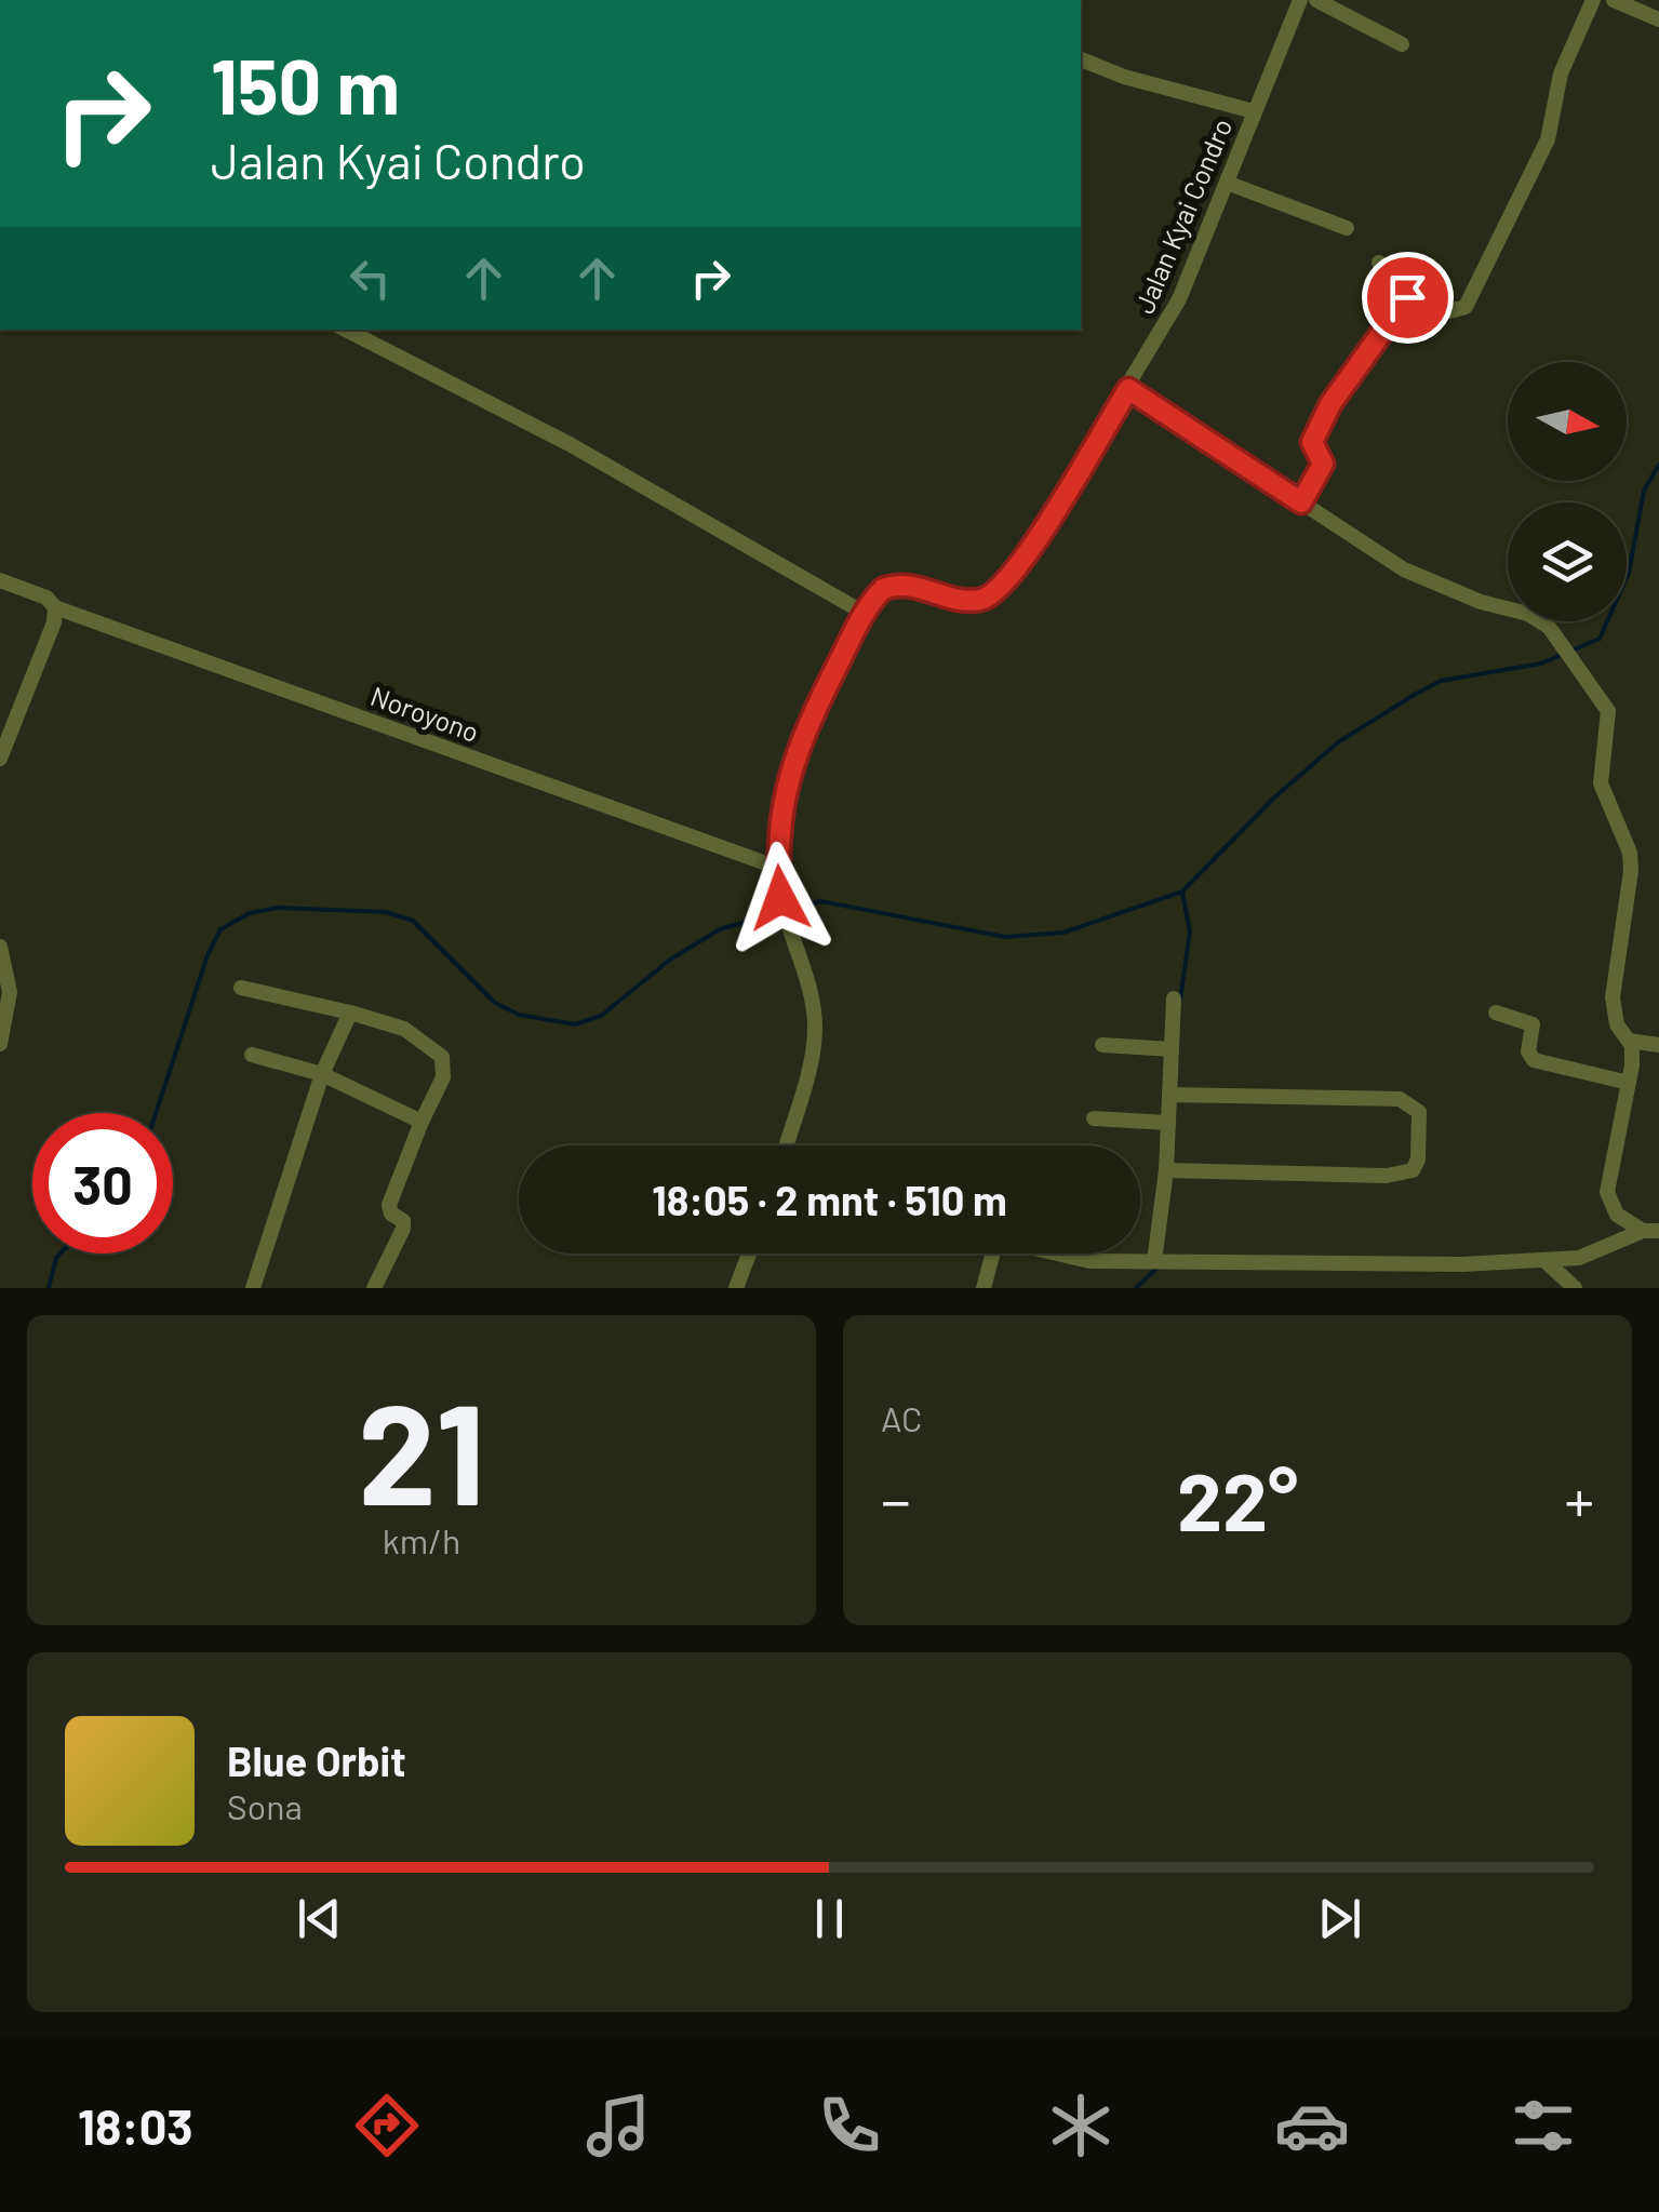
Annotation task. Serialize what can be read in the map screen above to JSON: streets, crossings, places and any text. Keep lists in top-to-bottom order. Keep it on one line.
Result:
{"streets":{"street":["Jalan Kyai Condro","Noroyono"]},"north":"right","page":{"turn":["150 m","Jalan Kyai Condro"],"limit":"30","trip":"18:05 · 2 mnt · 510 m","tile":[["21","km/h"],"AC"],"heat":["−","22°","+"],"song":["Blue Orbit","Sona"],"tabs":"18:03"}}
